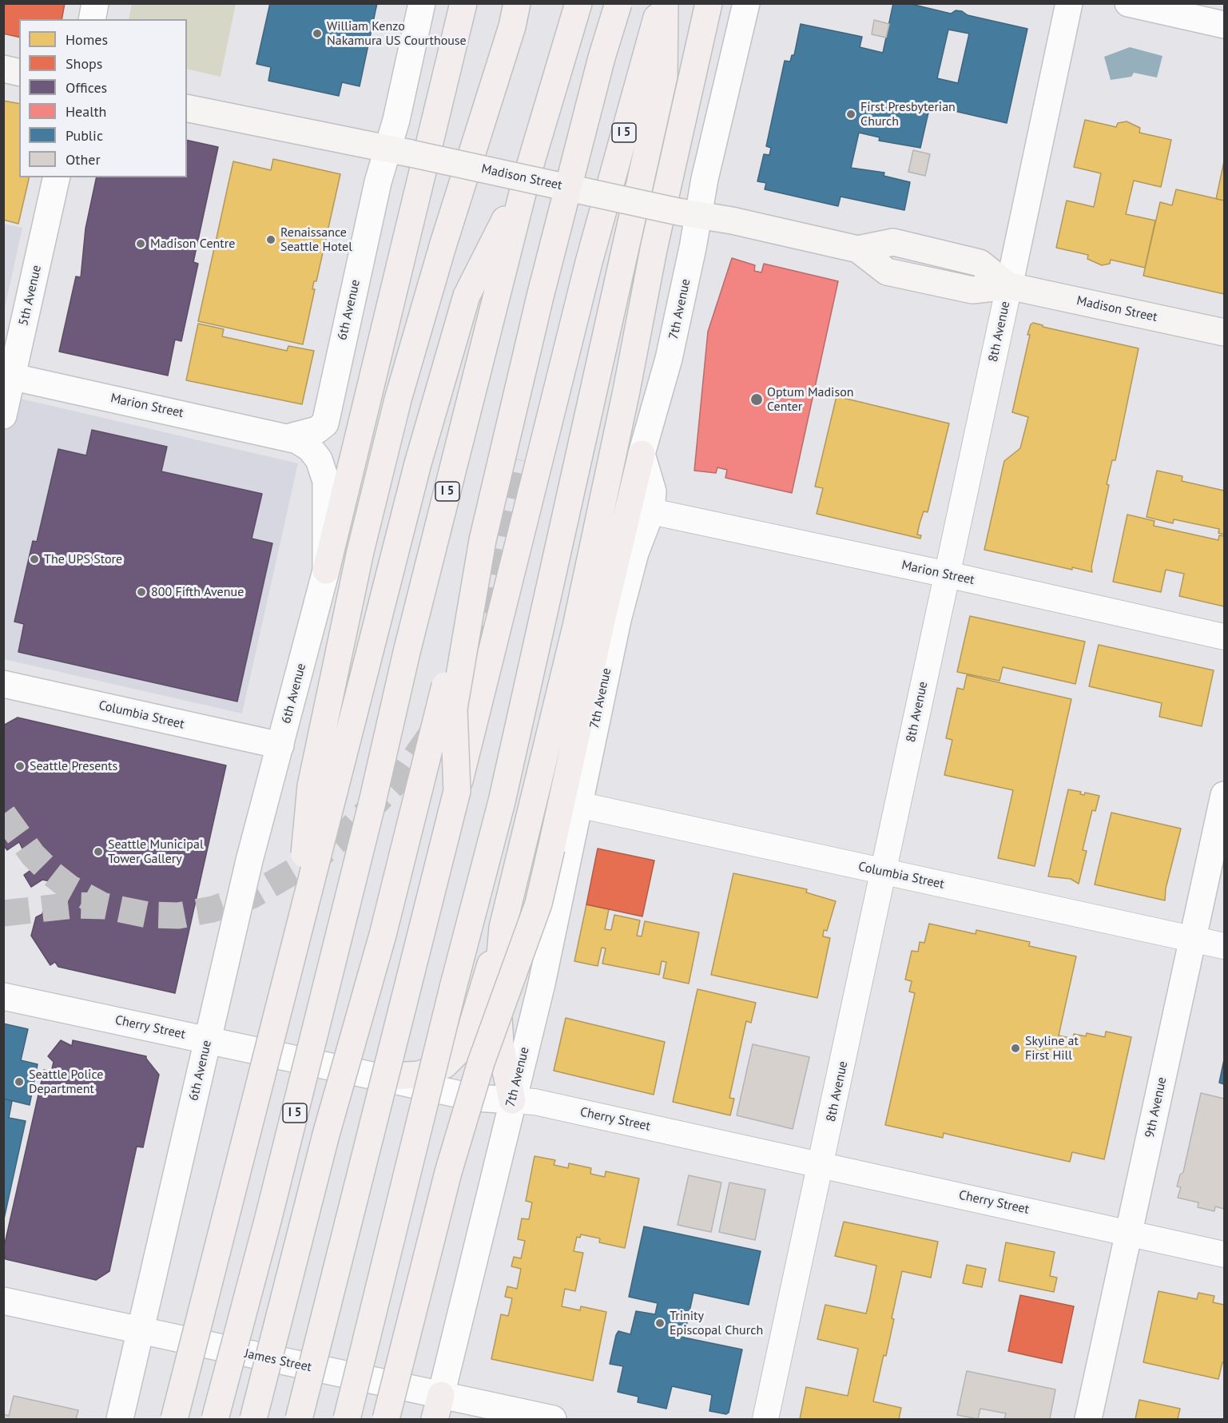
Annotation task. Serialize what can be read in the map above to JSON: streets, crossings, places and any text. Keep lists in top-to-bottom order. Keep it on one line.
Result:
{"streets":{"highway":["I 5"],"main road":["Madison Street"],"street":["5th Avenue","7th Avenue","6th Avenue","8th Avenue","Marion Street","Columbia Street","Cherry Street","9th Avenue","James Street"]},"crossings":[["Madison Street","7th Avenue"],["Madison Street","6th Avenue"],["Madison Street","8th Avenue"],["5th Avenue","Marion Street"],["7th Avenue","Marion Street"],["7th Avenue","Columbia Street"],["7th Avenue","Cherry Street"],["7th Avenue","James Street"],["6th Avenue","Marion Street"],["6th Avenue","Columbia Street"],["6th Avenue","Cherry Street"],["6th Avenue","James Street"],["8th Avenue","Marion Street"],["8th Avenue","Columbia Street"],["8th Avenue","Cherry Street"],["Columbia Street","9th Avenue"],["Cherry Street","9th Avenue"]],"places":["William Kenzo Nakamura US Courthouse","First Presbyterian Church","Renaissance Seattle Hotel","Madison Centre","Optum Madison Center","The UPS Store","800 Fifth Avenue","Seattle Presents","Seattle Municipal Tower Gallery","Skyline at First Hill","Seattle Police Department","Trinity Episcopal Church"],"legend":["Homes","Shops","Offices","Health","Public","Other"]}
